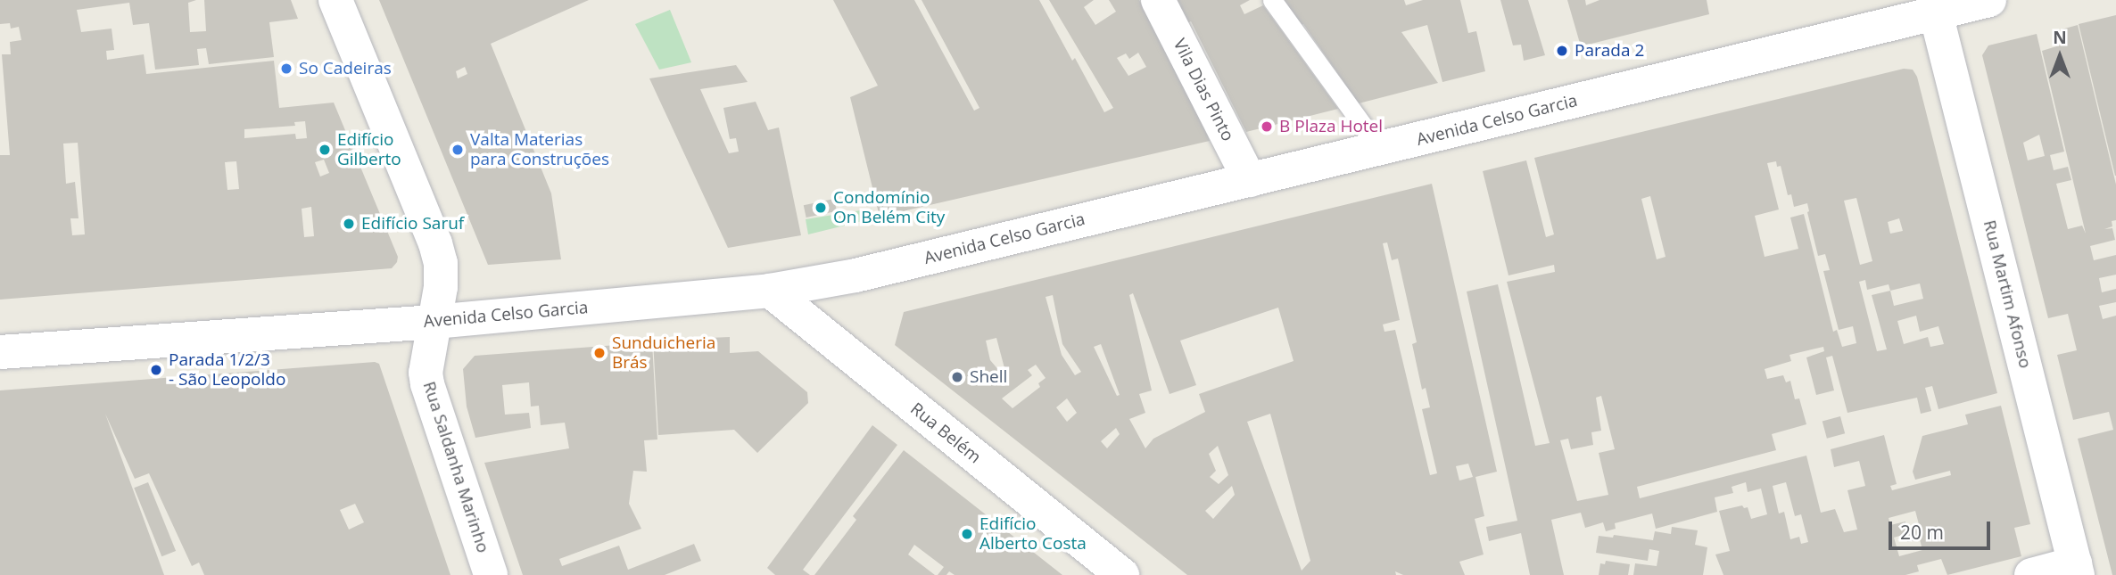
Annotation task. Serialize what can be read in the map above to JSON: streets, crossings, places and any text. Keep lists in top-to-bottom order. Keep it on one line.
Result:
{"streets":{"main road":["Vila Dias Pinto","Avenida Celso Garcia","Rua Martim Afonso","Rua Belém","Rua Saldanha Marinho"]},"crossings":[["Vila Dias Pinto","Avenida Celso Garcia"],["Avenida Celso Garcia","Rua Martim Afonso"],["Avenida Celso Garcia","Rua Belém"],["Avenida Celso Garcia","Rua Saldanha Marinho"]],"places":["Parada 2","So Cadeiras","B Plaza Hotel","Edifício Gilberto","Valta Materias para Construções","Condomínio On Belém City","Edifício Saruf","Sunduicheria Brás","Parada 1/2/3 - São Leopoldo","Shell","Edifício Alberto Costa"],"scale_bar":"20 m","north":"top"}
